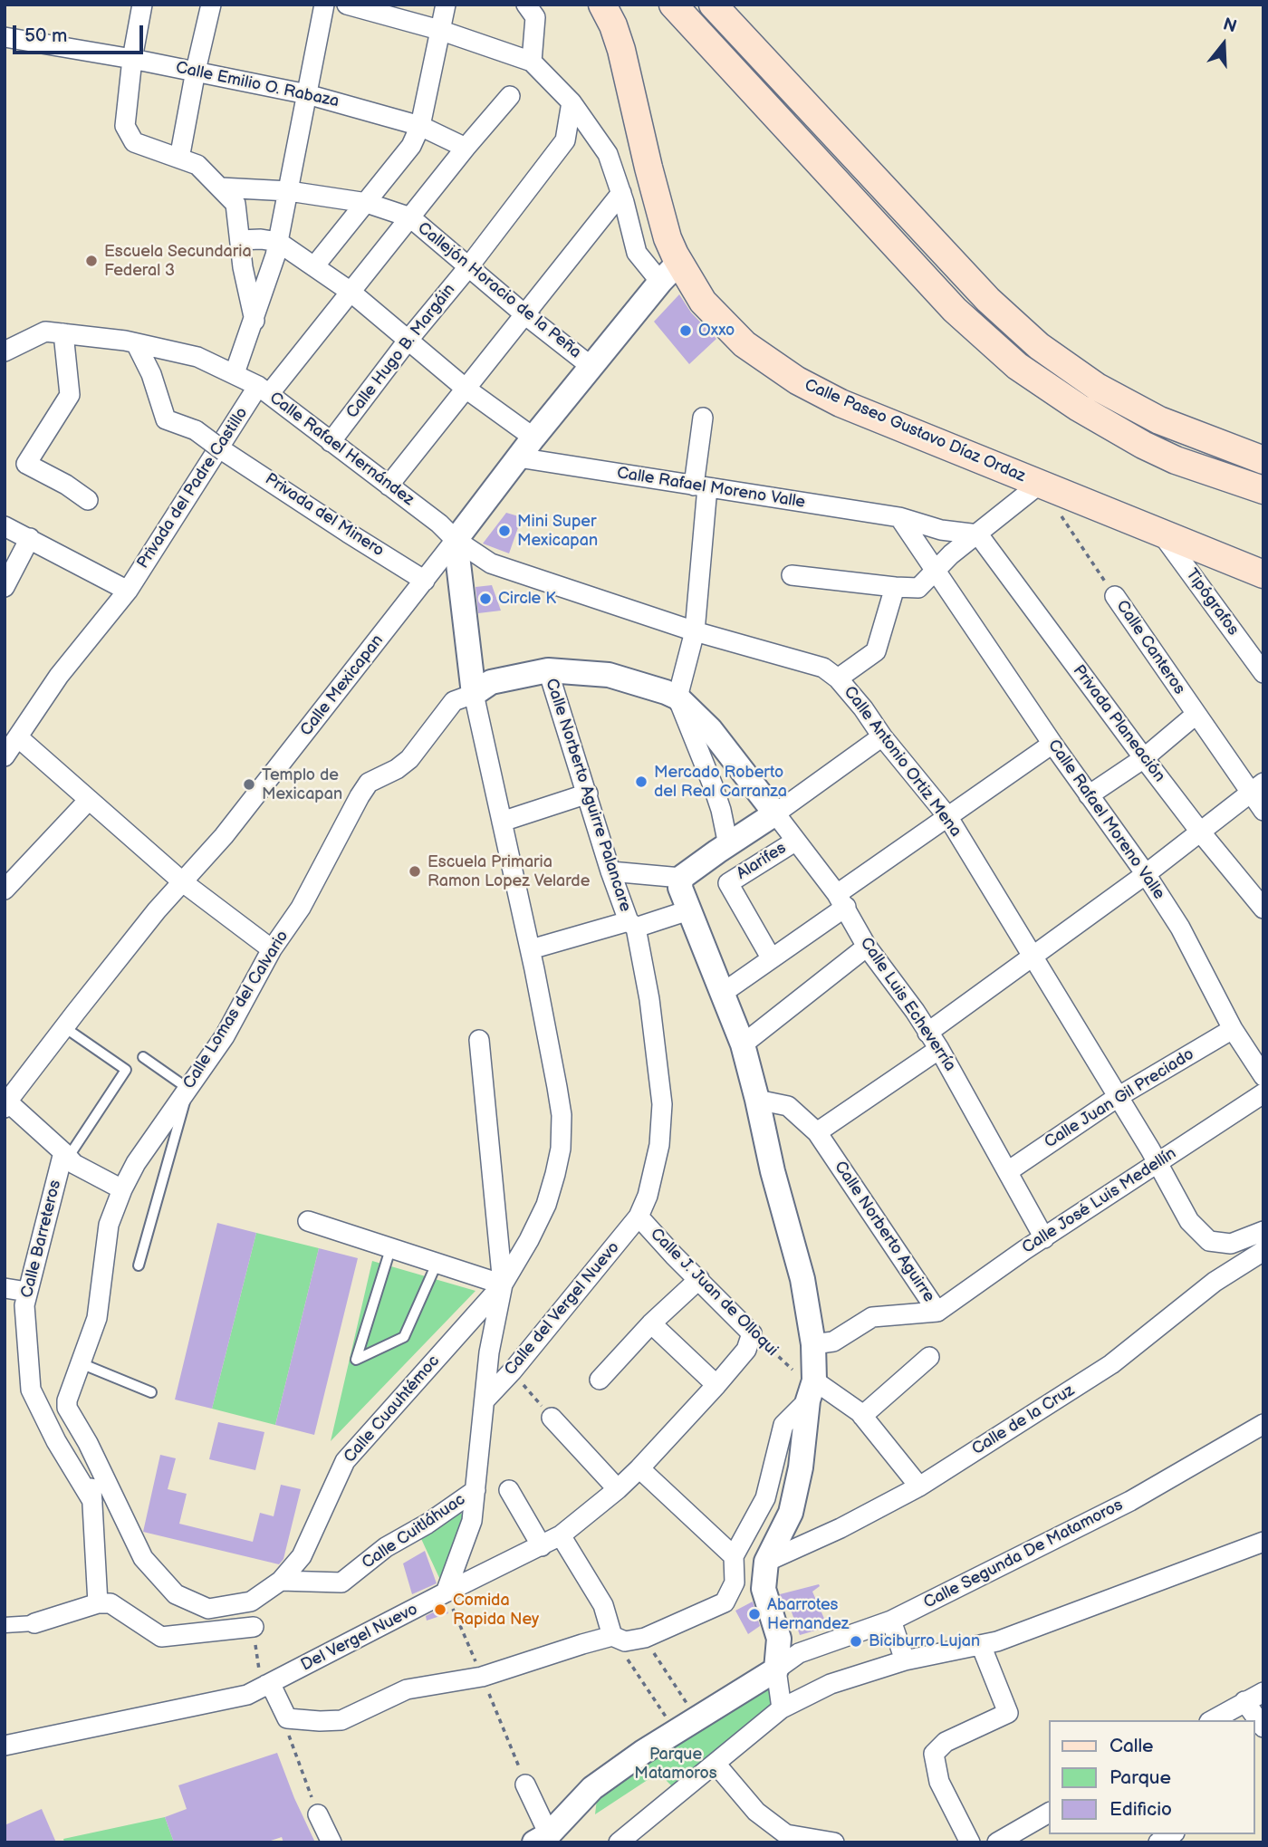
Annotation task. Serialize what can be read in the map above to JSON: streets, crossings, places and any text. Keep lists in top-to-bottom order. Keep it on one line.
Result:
{"streets":{"main road":["Calle Paseo Gustavo Díaz Ordaz"],"street":["Calle Emilio O. Rabaza","Callejón Horacio de la Peña","Calle Hugo B. Margáin","Calle Rafael Hernández","Privada del Padre Castillo","Calle Rafael Moreno Valle","Privada del Minero","Tipógrafos","Calle Canteros","Calle Mexicapan","Privada Planeación","Calle Antonio Ortiz Mena","Calle Norberto Aguirre Palancare","Alarifes","Calle Luis Echeverría","Calle Lomas del Calvario","Calle Juan Gil Preciado","Calle José Luis Medellín","Calle Norberto Aguirre","Calle Barreteros","Calle J. Juan de Olloqui","Calle del Vergel Nuevo","Calle Cuauhtémoc","Calle de la Cruz","Calle Cuitláhuac","Calle Segunda De Matamoros","Del Vergel Nuevo"]},"crossings":[["Calle Emilio O. Rabaza","Privada del Padre Castillo"],["Callejón Horacio de la Peña","Calle Hugo B. Margáin"],["Callejón Horacio de la Peña","Privada del Padre Castillo"],["Callejón Horacio de la Peña","Calle Mexicapan"],["Calle Hugo B. Margáin","Calle Rafael Hernández"],["Calle Paseo Gustavo Díaz Ordaz","Tipógrafos"],["Calle Paseo Gustavo Díaz Ordaz","Calle Mexicapan"],["Calle Rafael Hernández","Privada del Padre Castillo"],["Calle Rafael Hernández","Privada del Minero"],["Calle Rafael Hernández","Calle Mexicapan"],["Calle Rafael Hernández","Calle Antonio Ortiz Mena"],["Calle Rafael Moreno Valle","Calle Mexicapan"],["Calle Rafael Moreno Valle","Privada Planeación"],["Calle Rafael Moreno Valle","Calle Juan Gil Preciado"],["Privada del Minero","Calle Mexicapan"],["Calle Mexicapan","Calle Antonio Ortiz Mena"],["Calle Mexicapan","Calle Barreteros"],["Calle Antonio Ortiz Mena","Calle Juan Gil Preciado"],["Calle Antonio Ortiz Mena","Calle José Luis Medellín"],["Calle Norberto Aguirre Palancare","Calle J. Juan de Olloqui"],["Alarifes","Calle Luis Echeverría"],["Calle Luis Echeverría","Calle Juan Gil Preciado"],["Calle Luis Echeverría","Calle José Luis Medellín"],["Calle Lomas del Calvario","Calle Barreteros"],["Calle Lomas del Calvario","Calle Cuauhtémoc"],["Calle José Luis Medellín","Calle Norberto Aguirre"],["Calle J. Juan de Olloqui","Calle del Vergel Nuevo"],["Calle J. Juan de Olloqui","Del Vergel Nuevo"],["Calle Cuauhtémoc","Calle Cuitláhuac"]],"parks":["Parque Matamoros"],"places":["Escuela Secundaria Federal 3","Oxxo","Mini Super Mexicapan","Circle K","Mercado Roberto del Real Carranza","Templo de Mexicapan","Escuela Primaria Ramon Lopez Velarde","Comida Rapida Ney","Abarrotes Hernandez","Biciburro Lujan"],"legend":["Calle","Parque","Edificio"],"scale_bar":"50 m","north":"top"}
